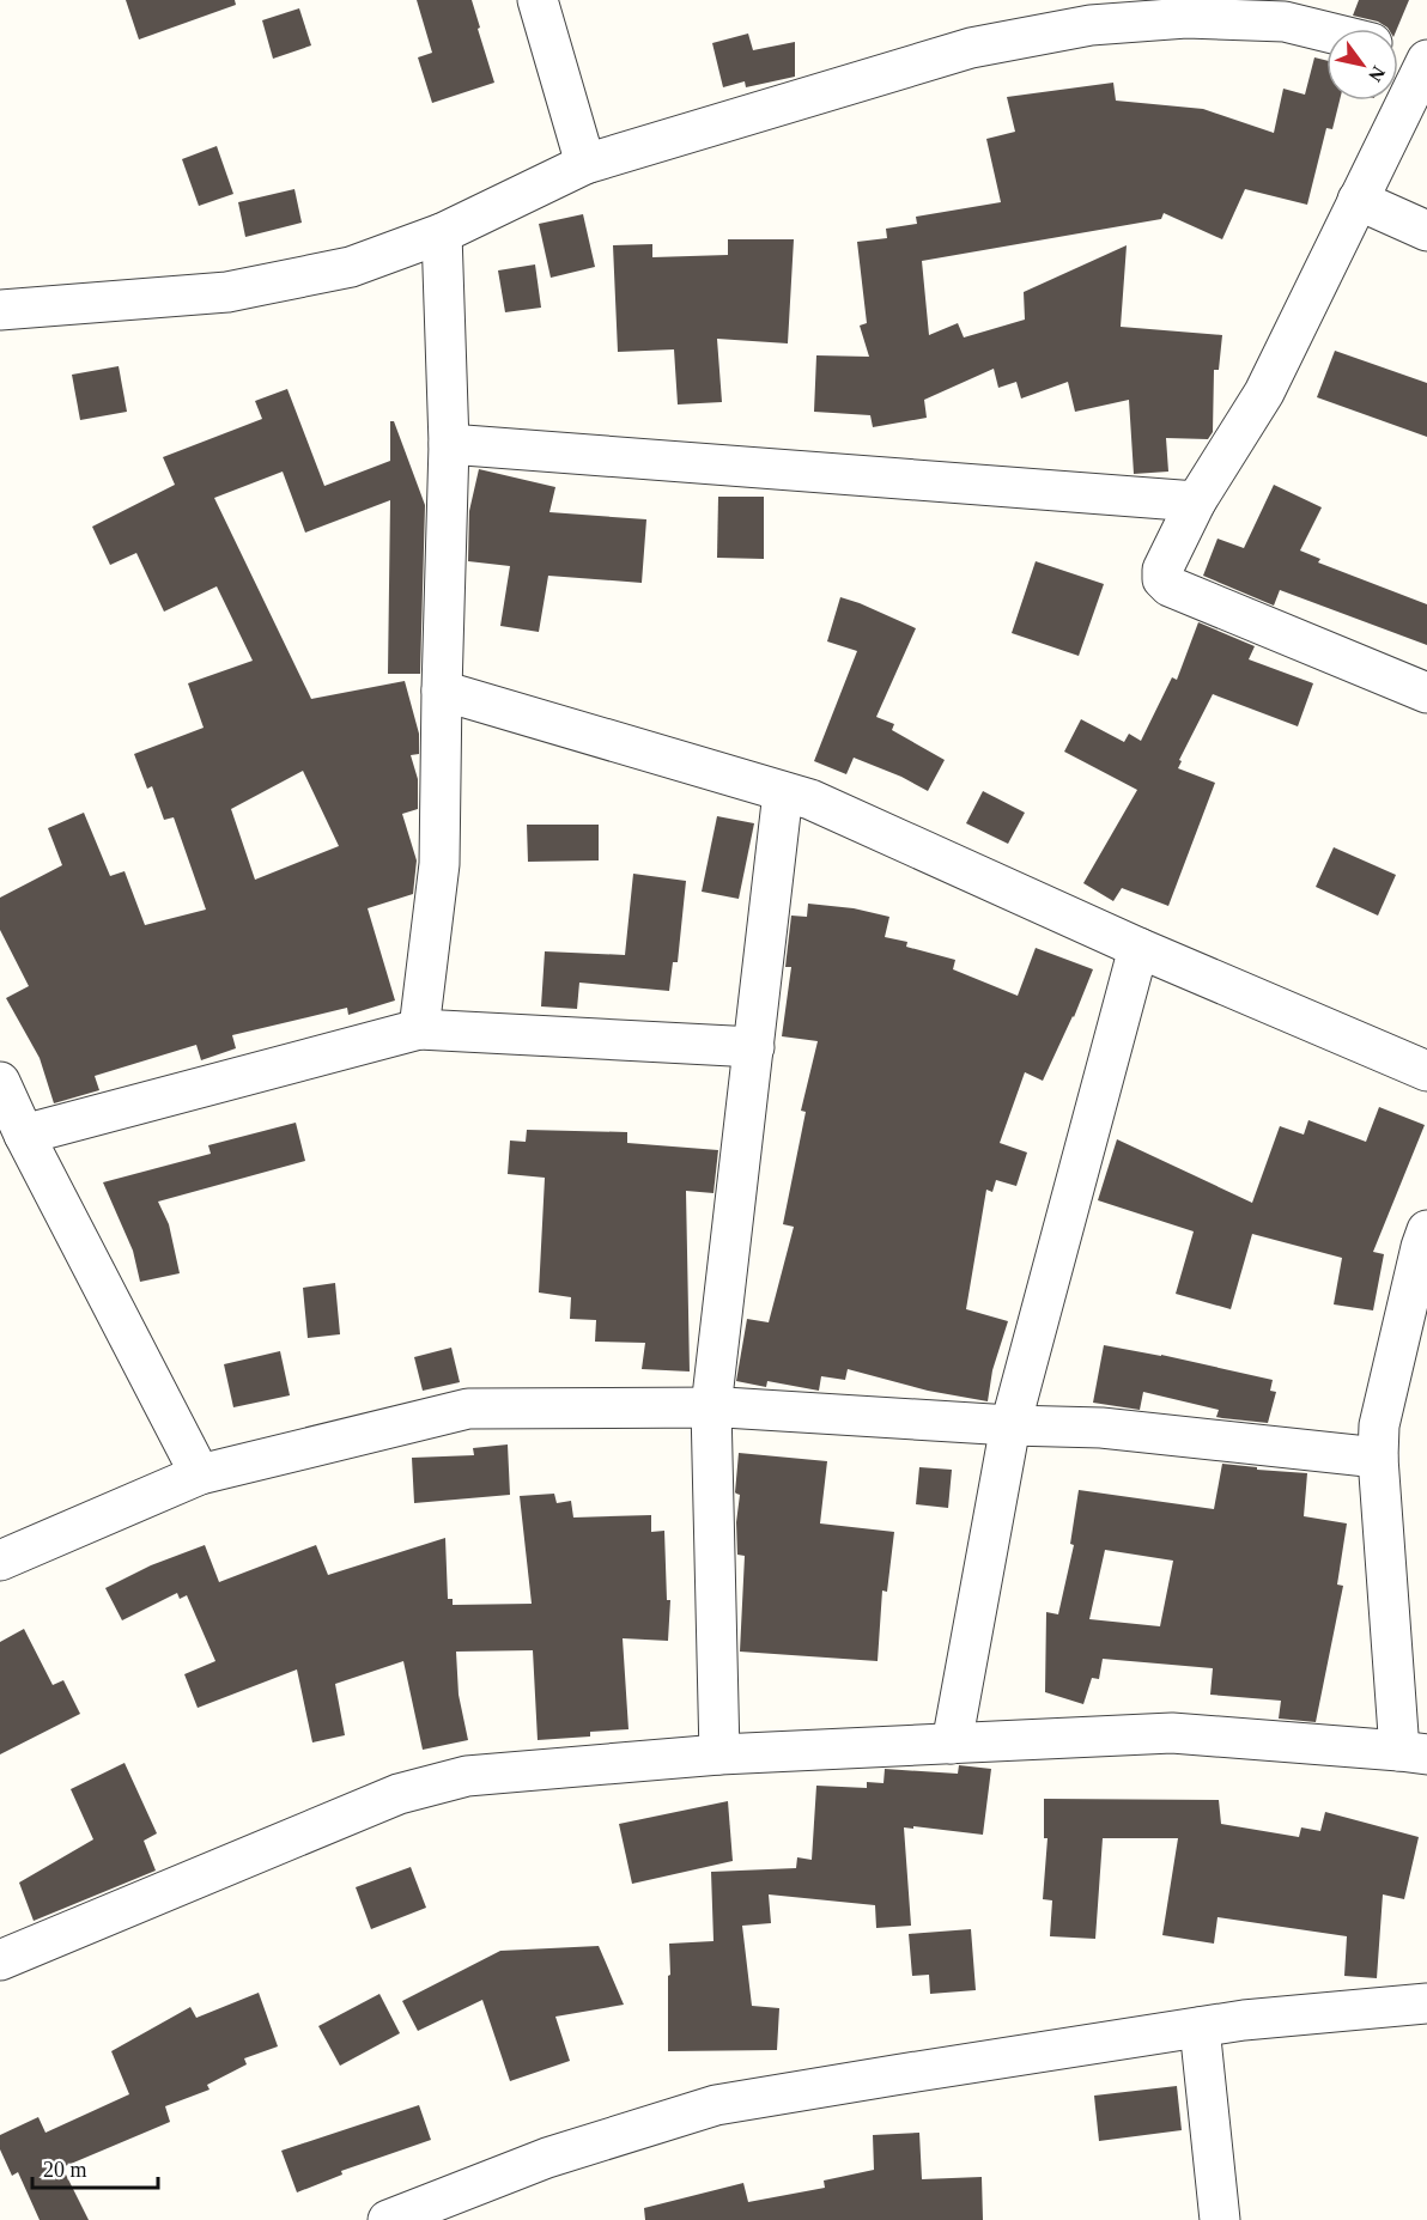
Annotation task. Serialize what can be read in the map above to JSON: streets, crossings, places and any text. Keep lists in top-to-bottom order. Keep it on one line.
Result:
{"scale_bar":"20 m","north":"bottom right"}
